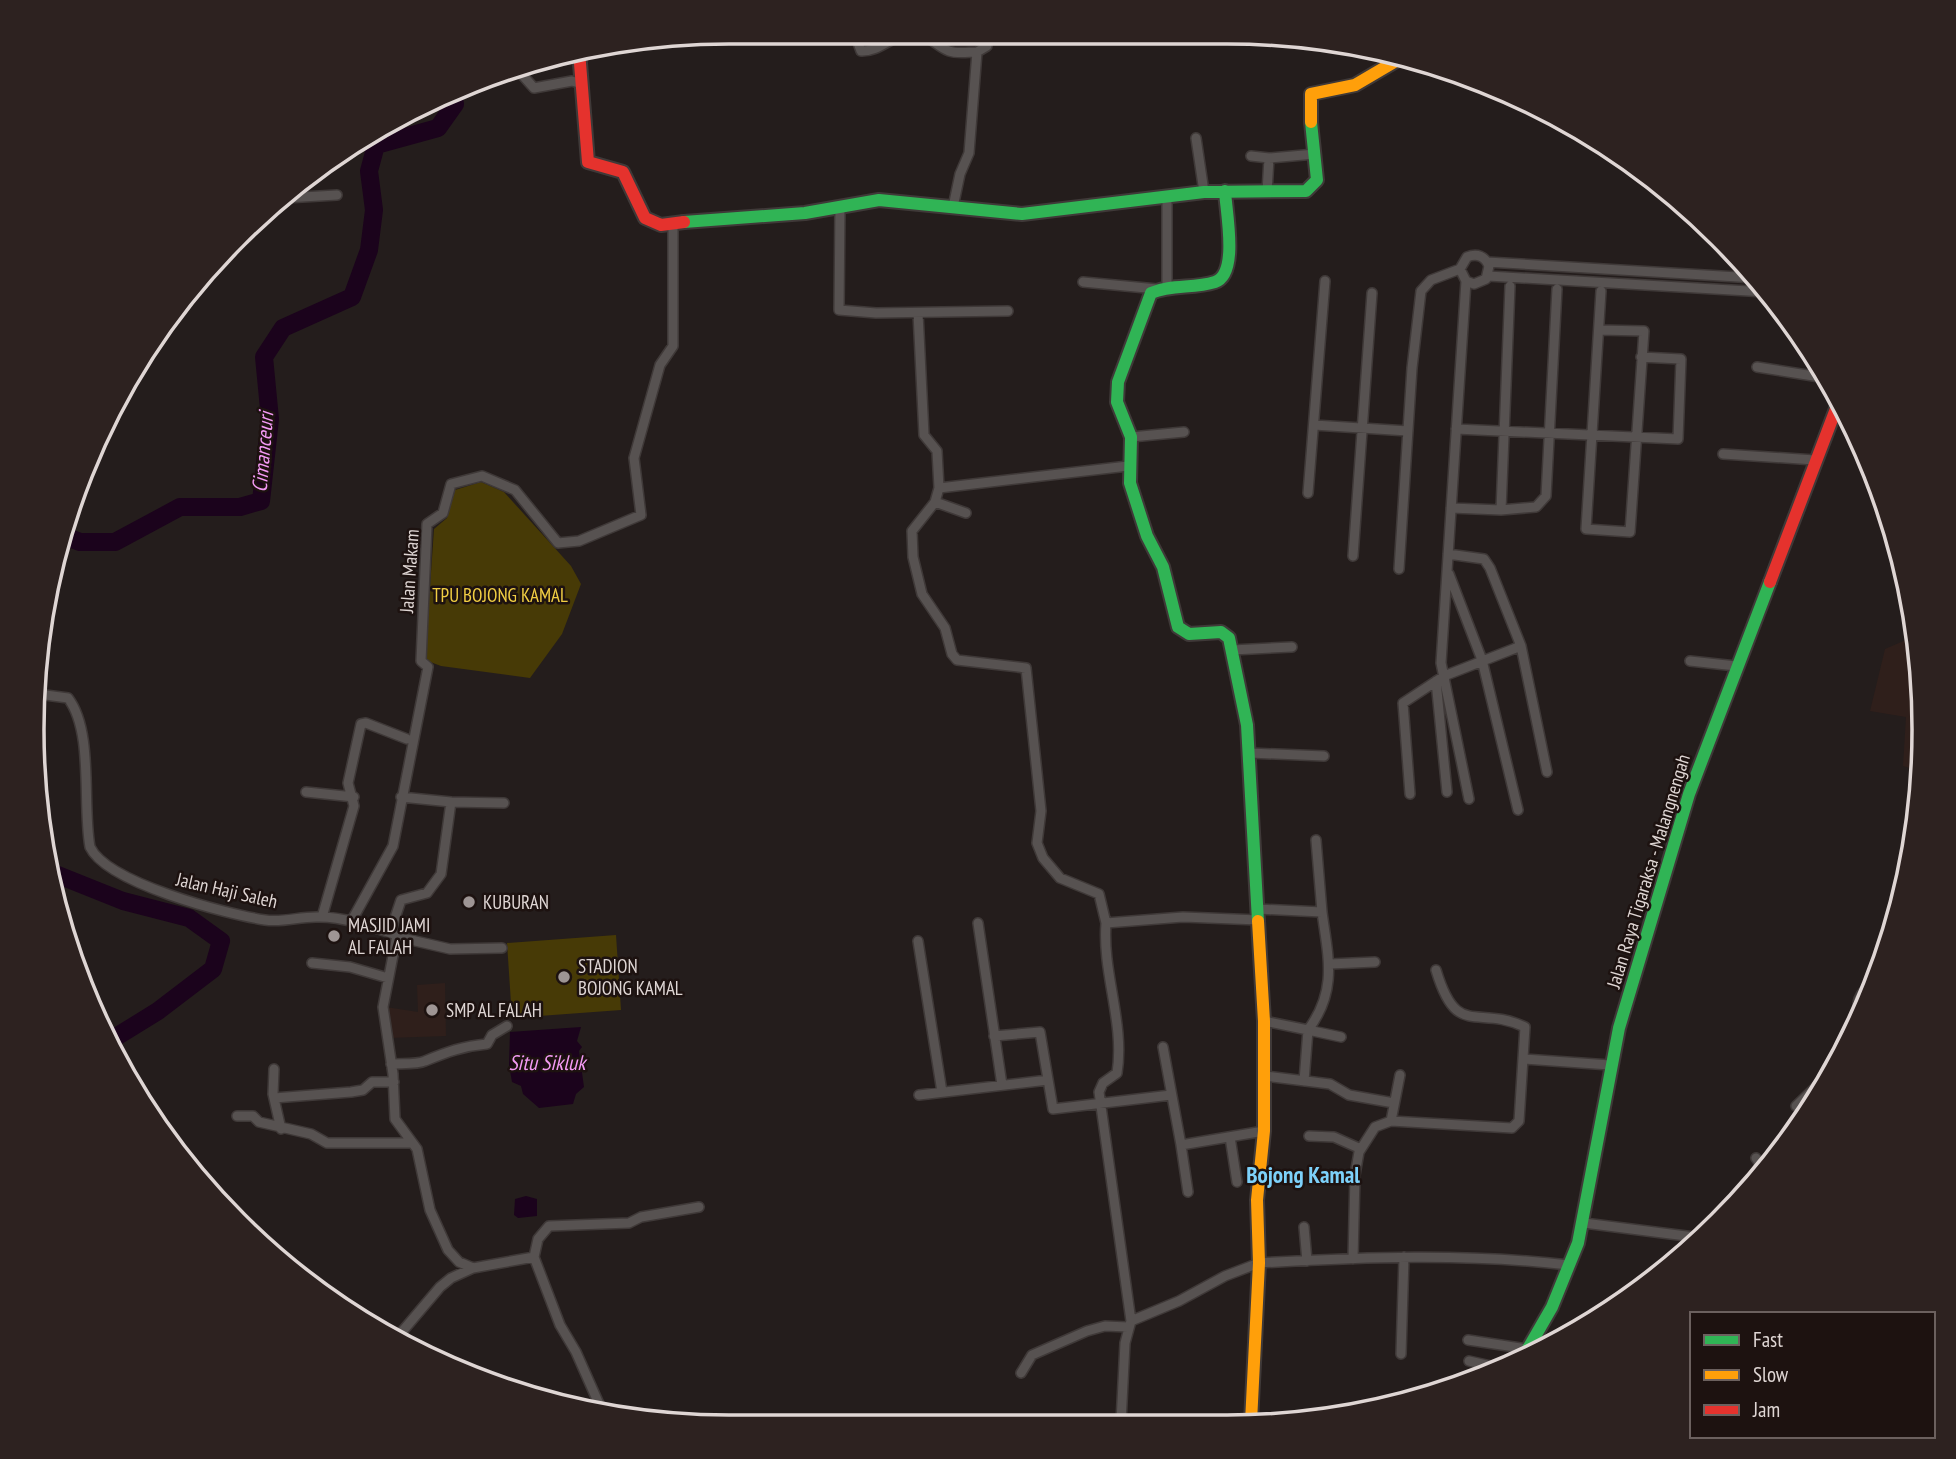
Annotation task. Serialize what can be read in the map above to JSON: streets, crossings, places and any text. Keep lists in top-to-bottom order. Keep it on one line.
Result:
{"streets":{"street":["Jalan Makam","Jalan Raya Tigaraksa - Malangnengah","Jalan Haji Saleh"]},"crossings":[["Jalan Makam","Jalan Haji Saleh"]],"districts":["Bojong Kamal"],"water":["Cimanceuri","Situ Sikluk"],"parks":["TPU BOJONG KAMAL"],"places":["KUBURAN","MASJID JAMI AL FALAH","STADION BOJONG KAMAL","SMP AL FALAH"],"legend":["Fast","Slow","Jam"]}
